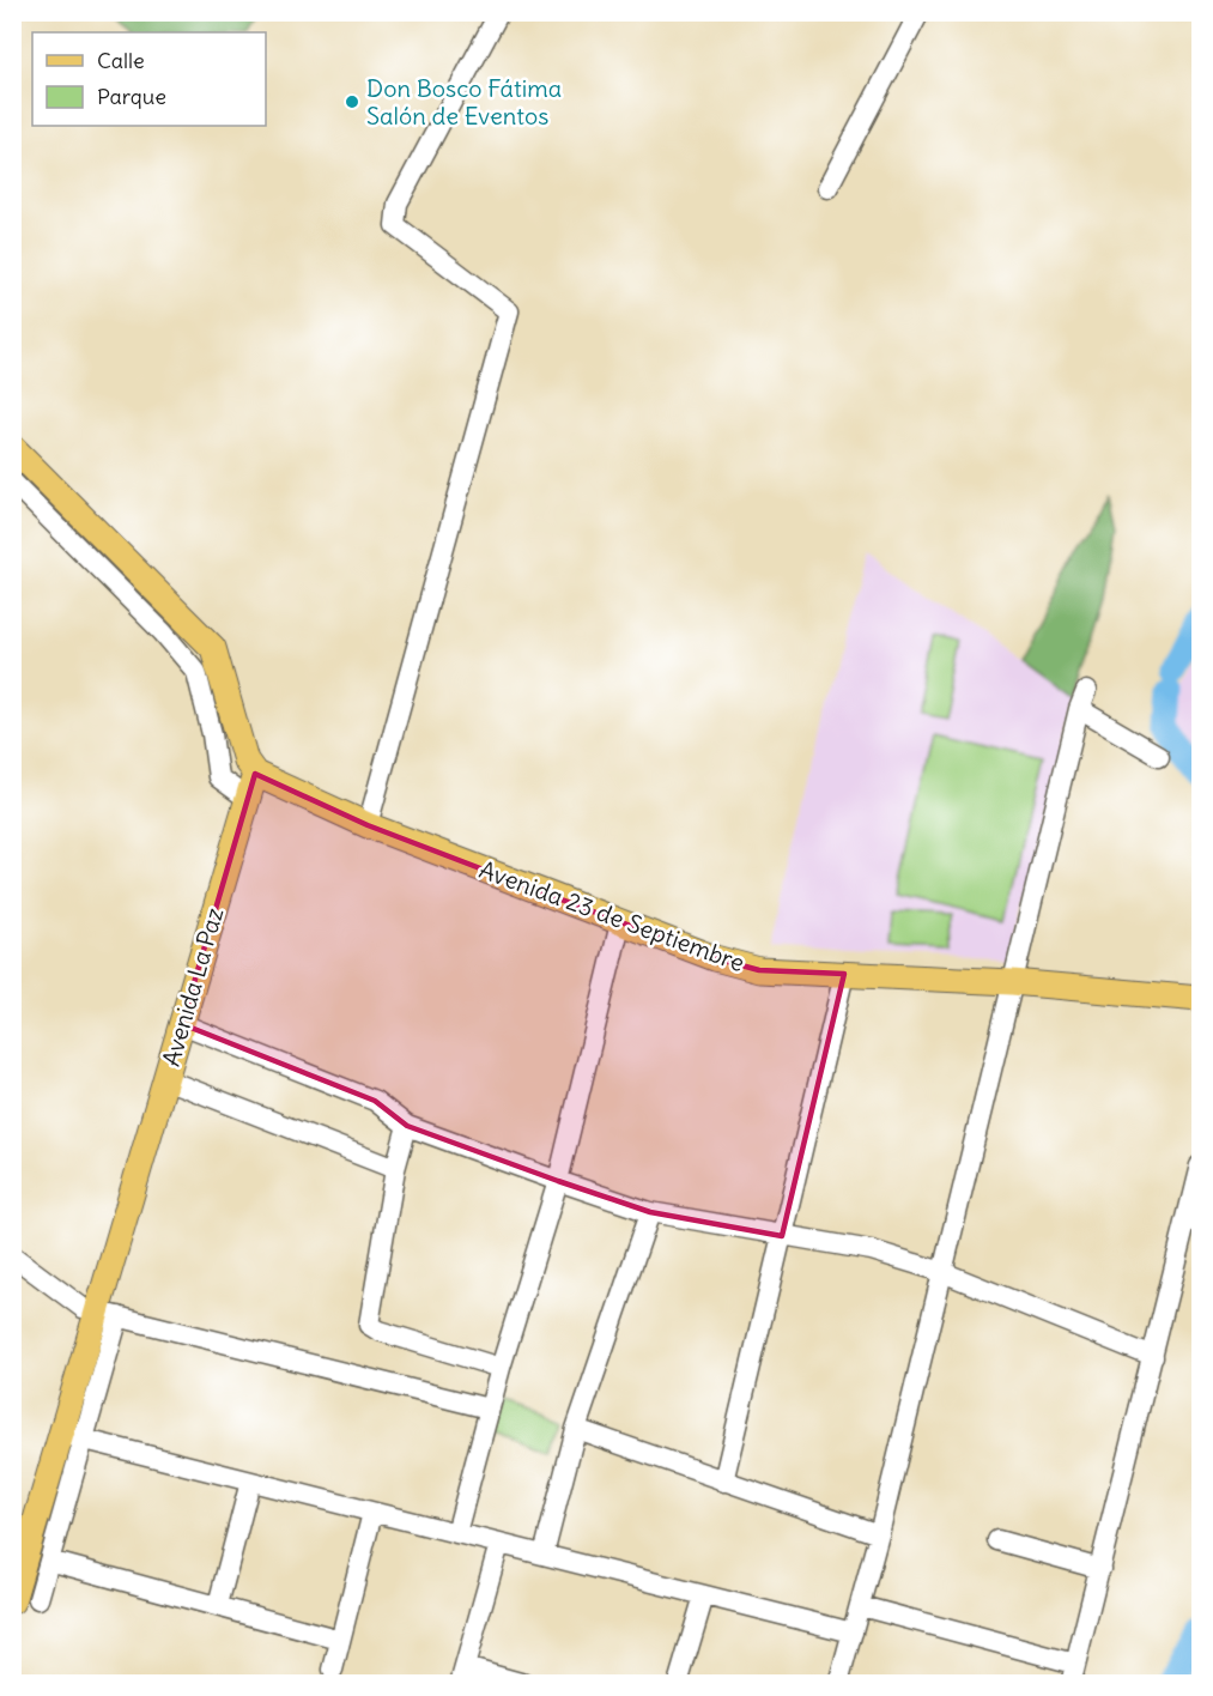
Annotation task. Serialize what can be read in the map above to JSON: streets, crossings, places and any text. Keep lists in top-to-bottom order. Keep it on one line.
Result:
{"streets":{"main road":["Avenida 23 de Septiembre","Avenida La Paz"]},"crossings":[["Avenida 23 de Septiembre","Avenida La Paz"]],"places":["Don Bosco Fátima Salón de Eventos"],"legend":["Calle","Parque"]}
